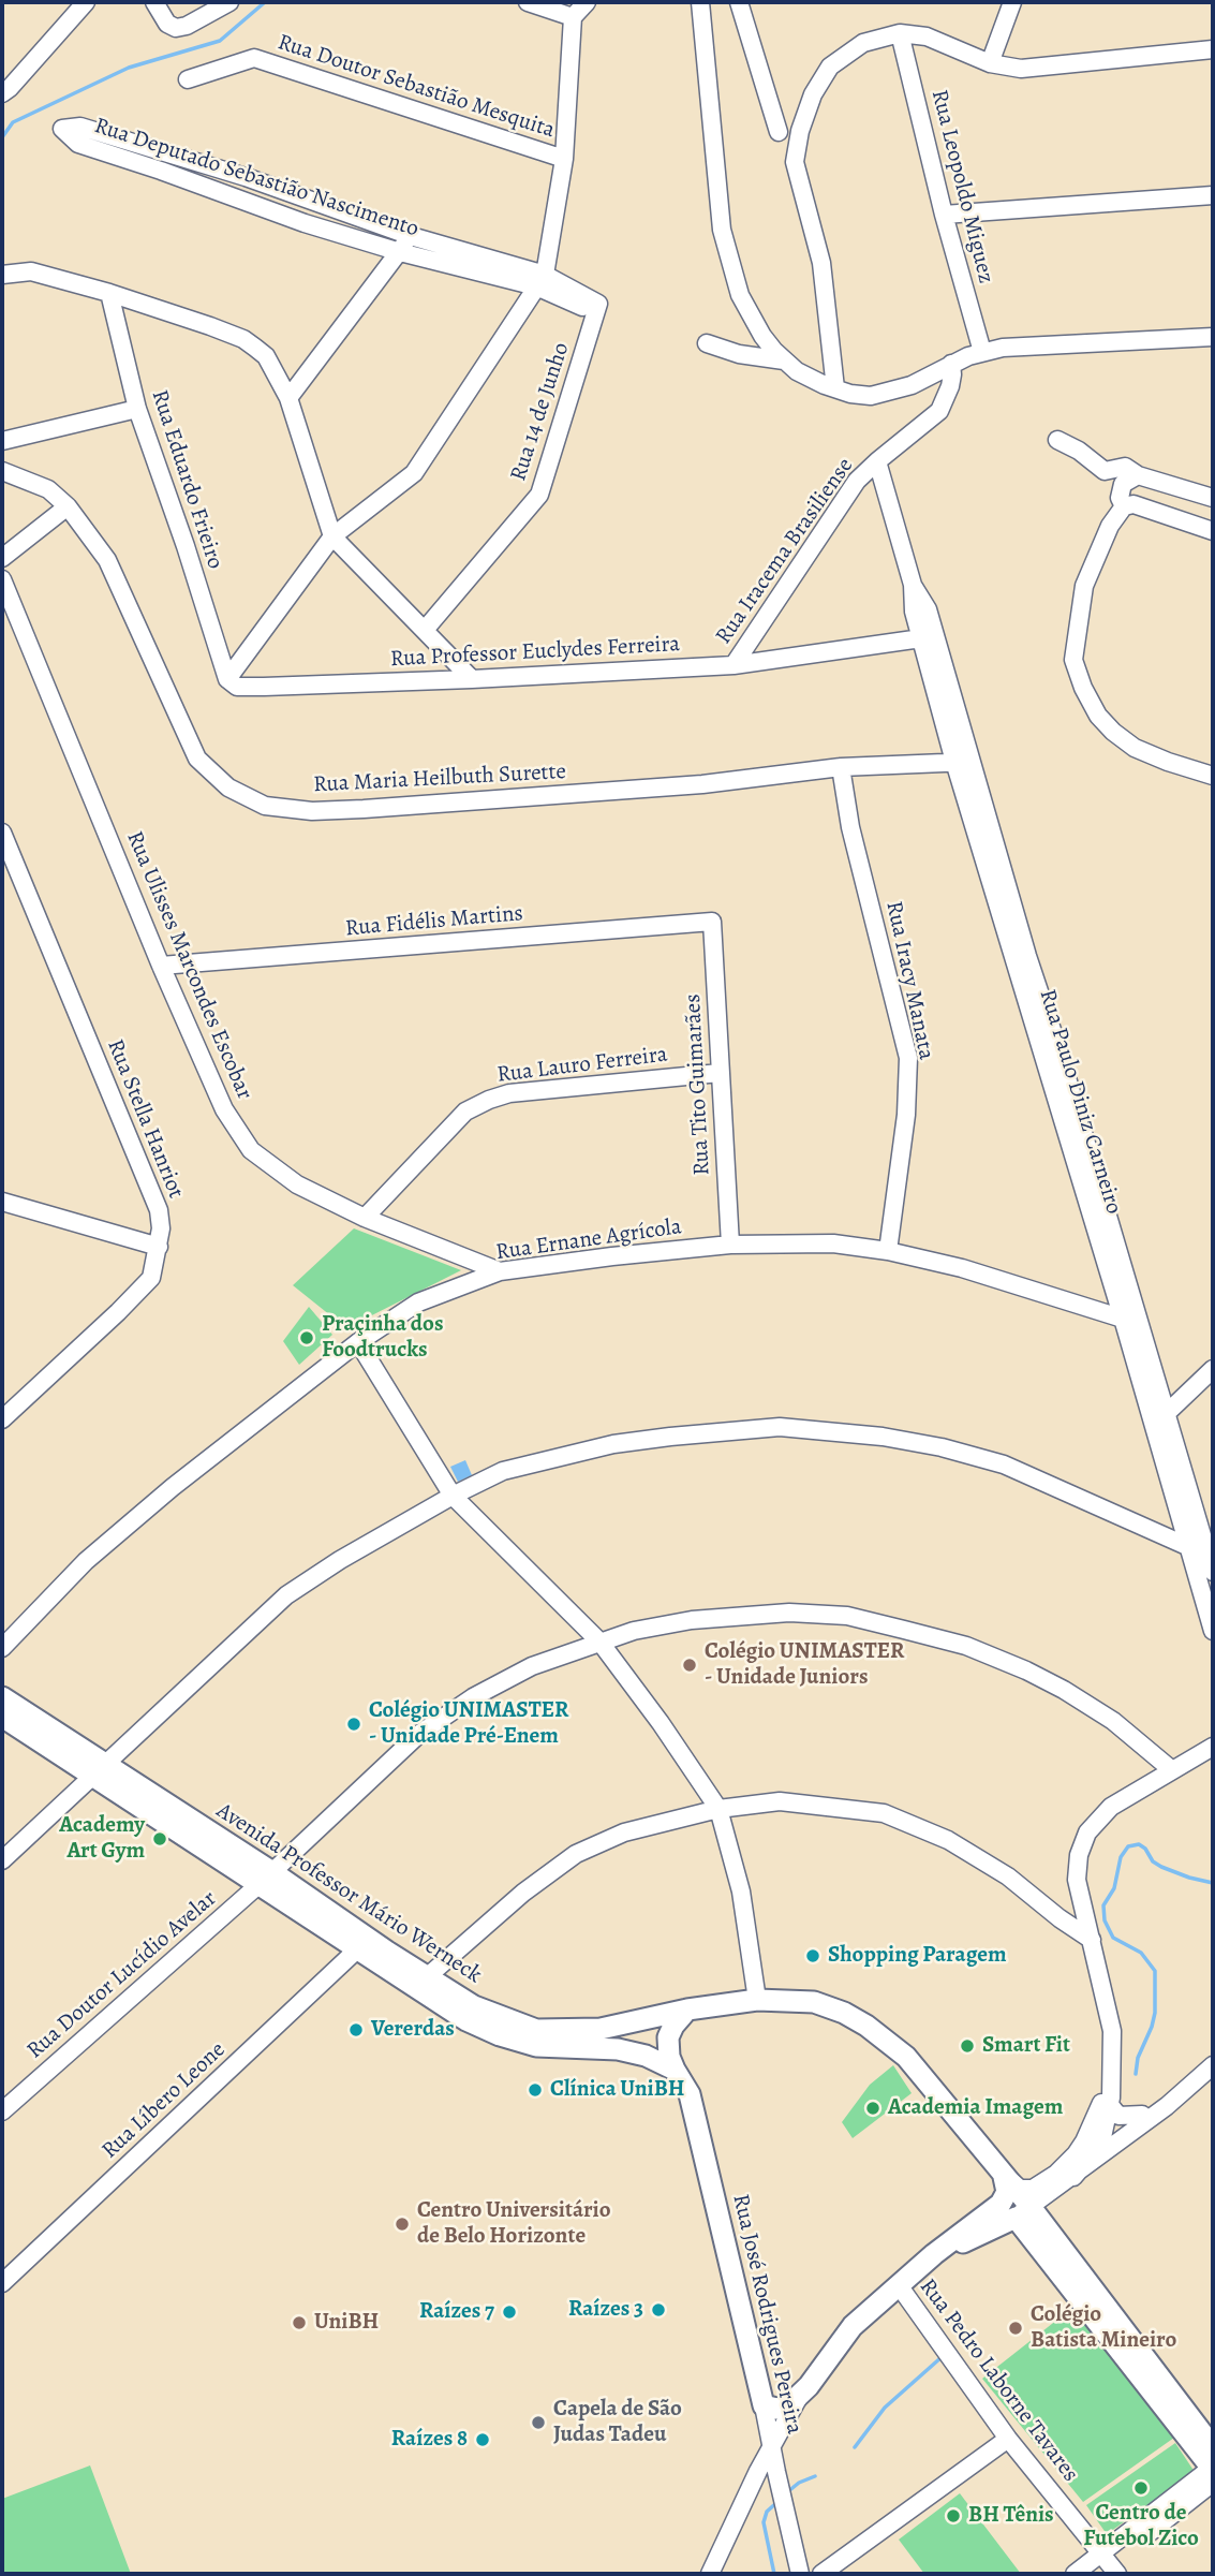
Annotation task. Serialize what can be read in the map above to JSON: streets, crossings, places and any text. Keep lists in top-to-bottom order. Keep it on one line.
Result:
{"streets":{"main road":["Avenida Professor Mário Werneck","Rua José Rodrigues Pereira"],"street":["Rua Doutor Sebastião Mesquita","Rua Deputado Sebastião Nascimento","Rua Leopoldo Miguez","Rua 14 de Junho","Rua Eduardo Frieiro","Rua Iracema Brasiliense","Rua Professor Euclydes Ferreira","Rua Maria Heilbuth Surette","Rua Fidélis Martins","Rua Ulisses Marcondes Escobar","Rua Iracy Manata","Rua Lauro Ferreira","Rua Tito Guimarães","Rua Paulo Diniz Carneiro","Rua Stella Hanriot","Rua Ernane Agrícola","Rua Doutor Lucídio Avelar","Rua Líbero Leone","Rua Pedro Laborne Tavares"]},"crossings":[["Rua Deputado Sebastião Nascimento","Rua 14 de Junho"],["Rua Eduardo Frieiro","Rua Professor Euclydes Ferreira"],["Rua Iracema Brasiliense","Rua Professor Euclydes Ferreira"],["Rua Iracema Brasiliense","Rua Paulo Diniz Carneiro"],["Rua Professor Euclydes Ferreira","Rua Paulo Diniz Carneiro"],["Rua Maria Heilbuth Surette","Rua Iracy Manata"],["Rua Maria Heilbuth Surette","Rua Paulo Diniz Carneiro"],["Rua Fidélis Martins","Rua Ulisses Marcondes Escobar"],["Rua Fidélis Martins","Rua Tito Guimarães"],["Rua Ulisses Marcondes Escobar","Rua Lauro Ferreira"],["Rua Ulisses Marcondes Escobar","Rua Ernane Agrícola"],["Rua Iracy Manata","Rua Ernane Agrícola"],["Rua Lauro Ferreira","Rua Tito Guimarães"],["Rua Tito Guimarães","Rua Ernane Agrícola"],["Rua Paulo Diniz Carneiro","Rua Ernane Agrícola"],["Avenida Professor Mário Werneck","Rua Doutor Lucídio Avelar"],["Avenida Professor Mário Werneck","Rua Líbero Leone"],["Avenida Professor Mário Werneck","Rua José Rodrigues Pereira"]],"places":["Praçinha dos Foodtrucks","Colégio UNIMASTER - Unidade Juniors","Colégio UNIMASTER - Unidade Pré-Enem","Academy Art Gym","Shopping Paragem","Vererdas","Smart Fit","Clínica UniBH","Academia Imagem","Centro Universitário de Belo Horizonte","Raízes 3","Raízes 7","UniBH","Colégio Batista Mineiro","Capela de São Judas Tadeu","Raízes 8","Centro de Futebol Zico","BH Tênis"]}
